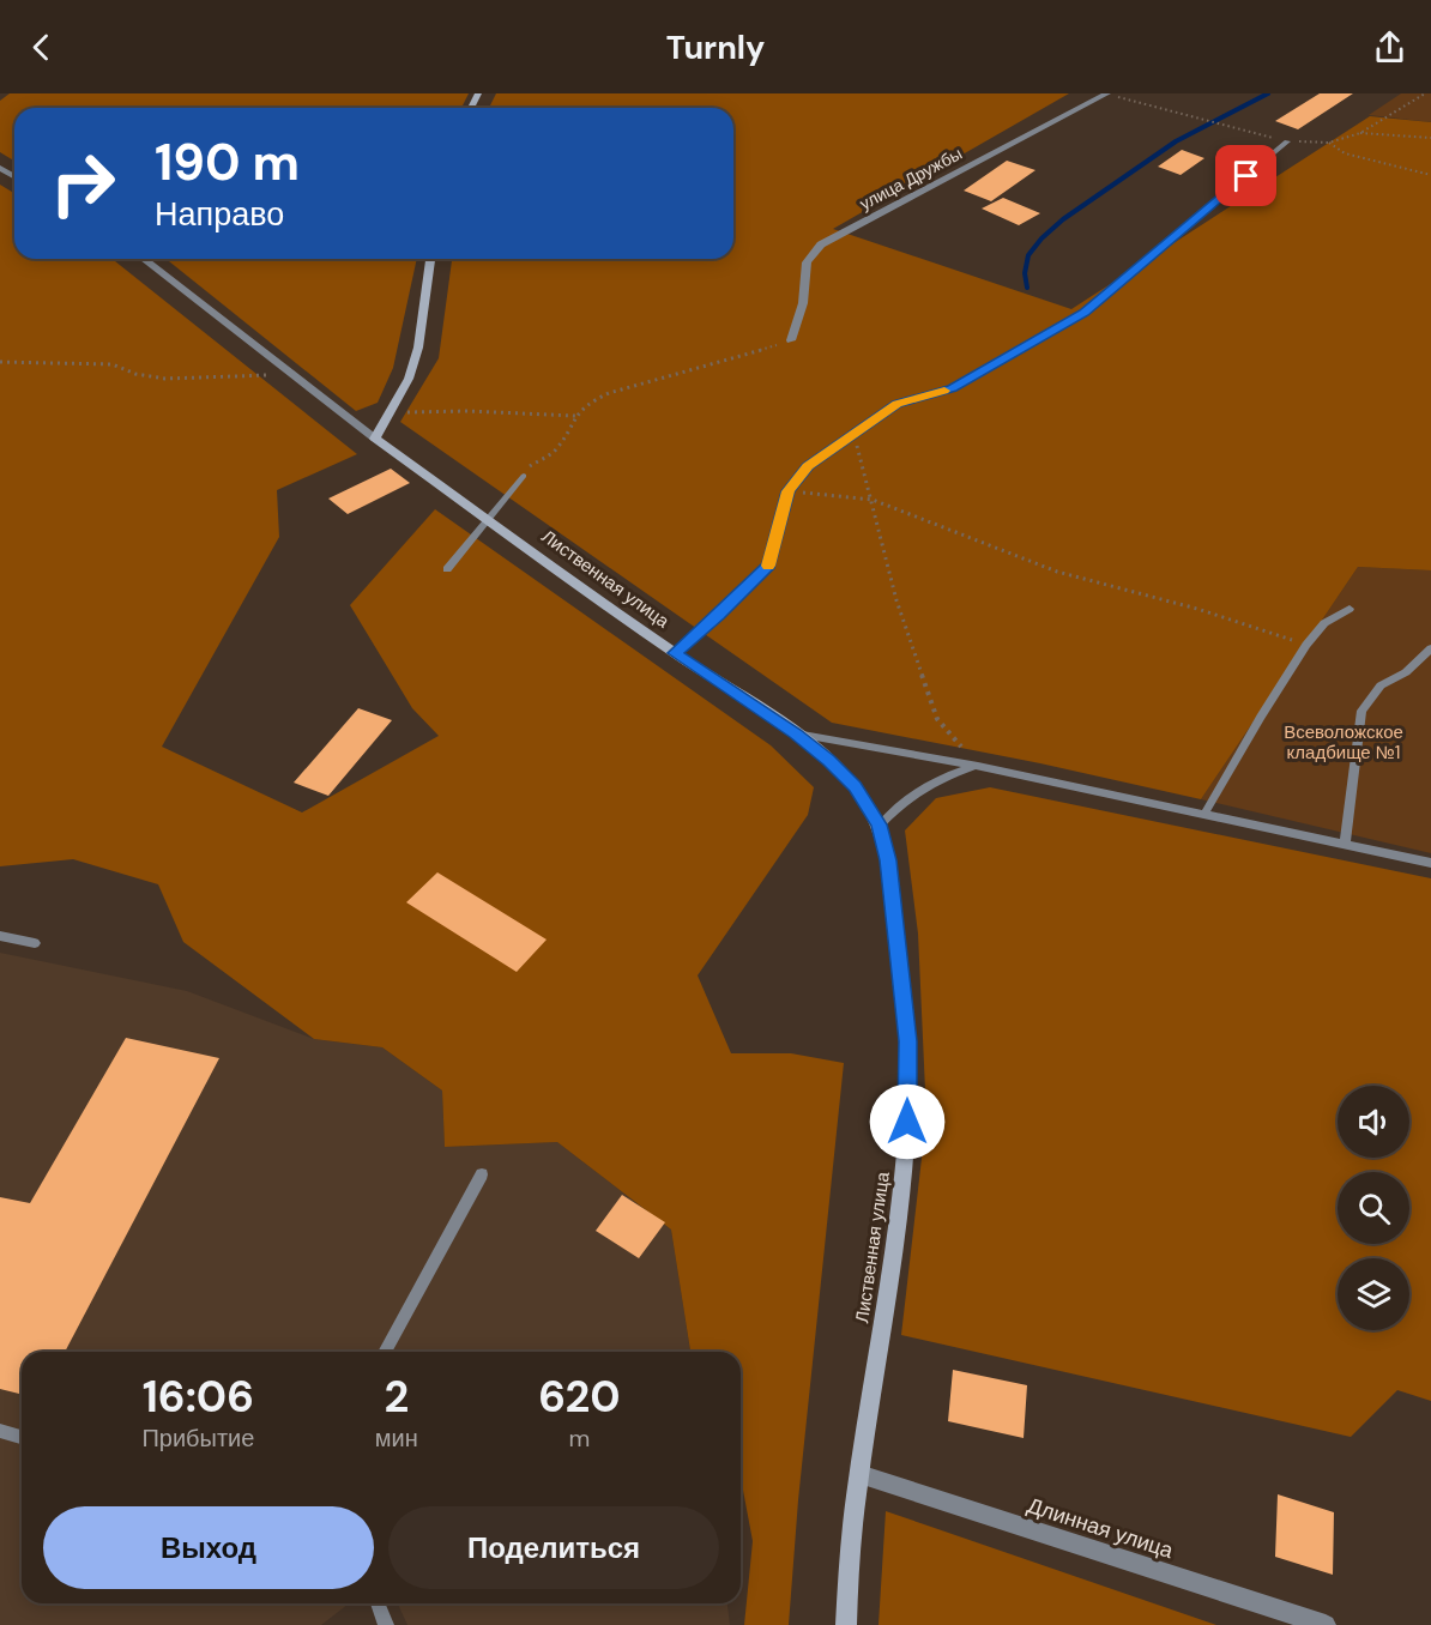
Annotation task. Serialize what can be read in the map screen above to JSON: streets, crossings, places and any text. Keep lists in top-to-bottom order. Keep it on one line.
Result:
{"streets":{"street":["улица Дружбы","Лиственная улица","Длинная улица"]},"crossings":[["Лиственная улица","Длинная улица"]],"parks":["Всеволожское кладбище №1"],"page":{"header":"Turnly","turn":["190 m","Направо"],"eta":["16:06","Прибытие","2","мин","620","m"],"buttons":["Выход","Поделиться"]}}
